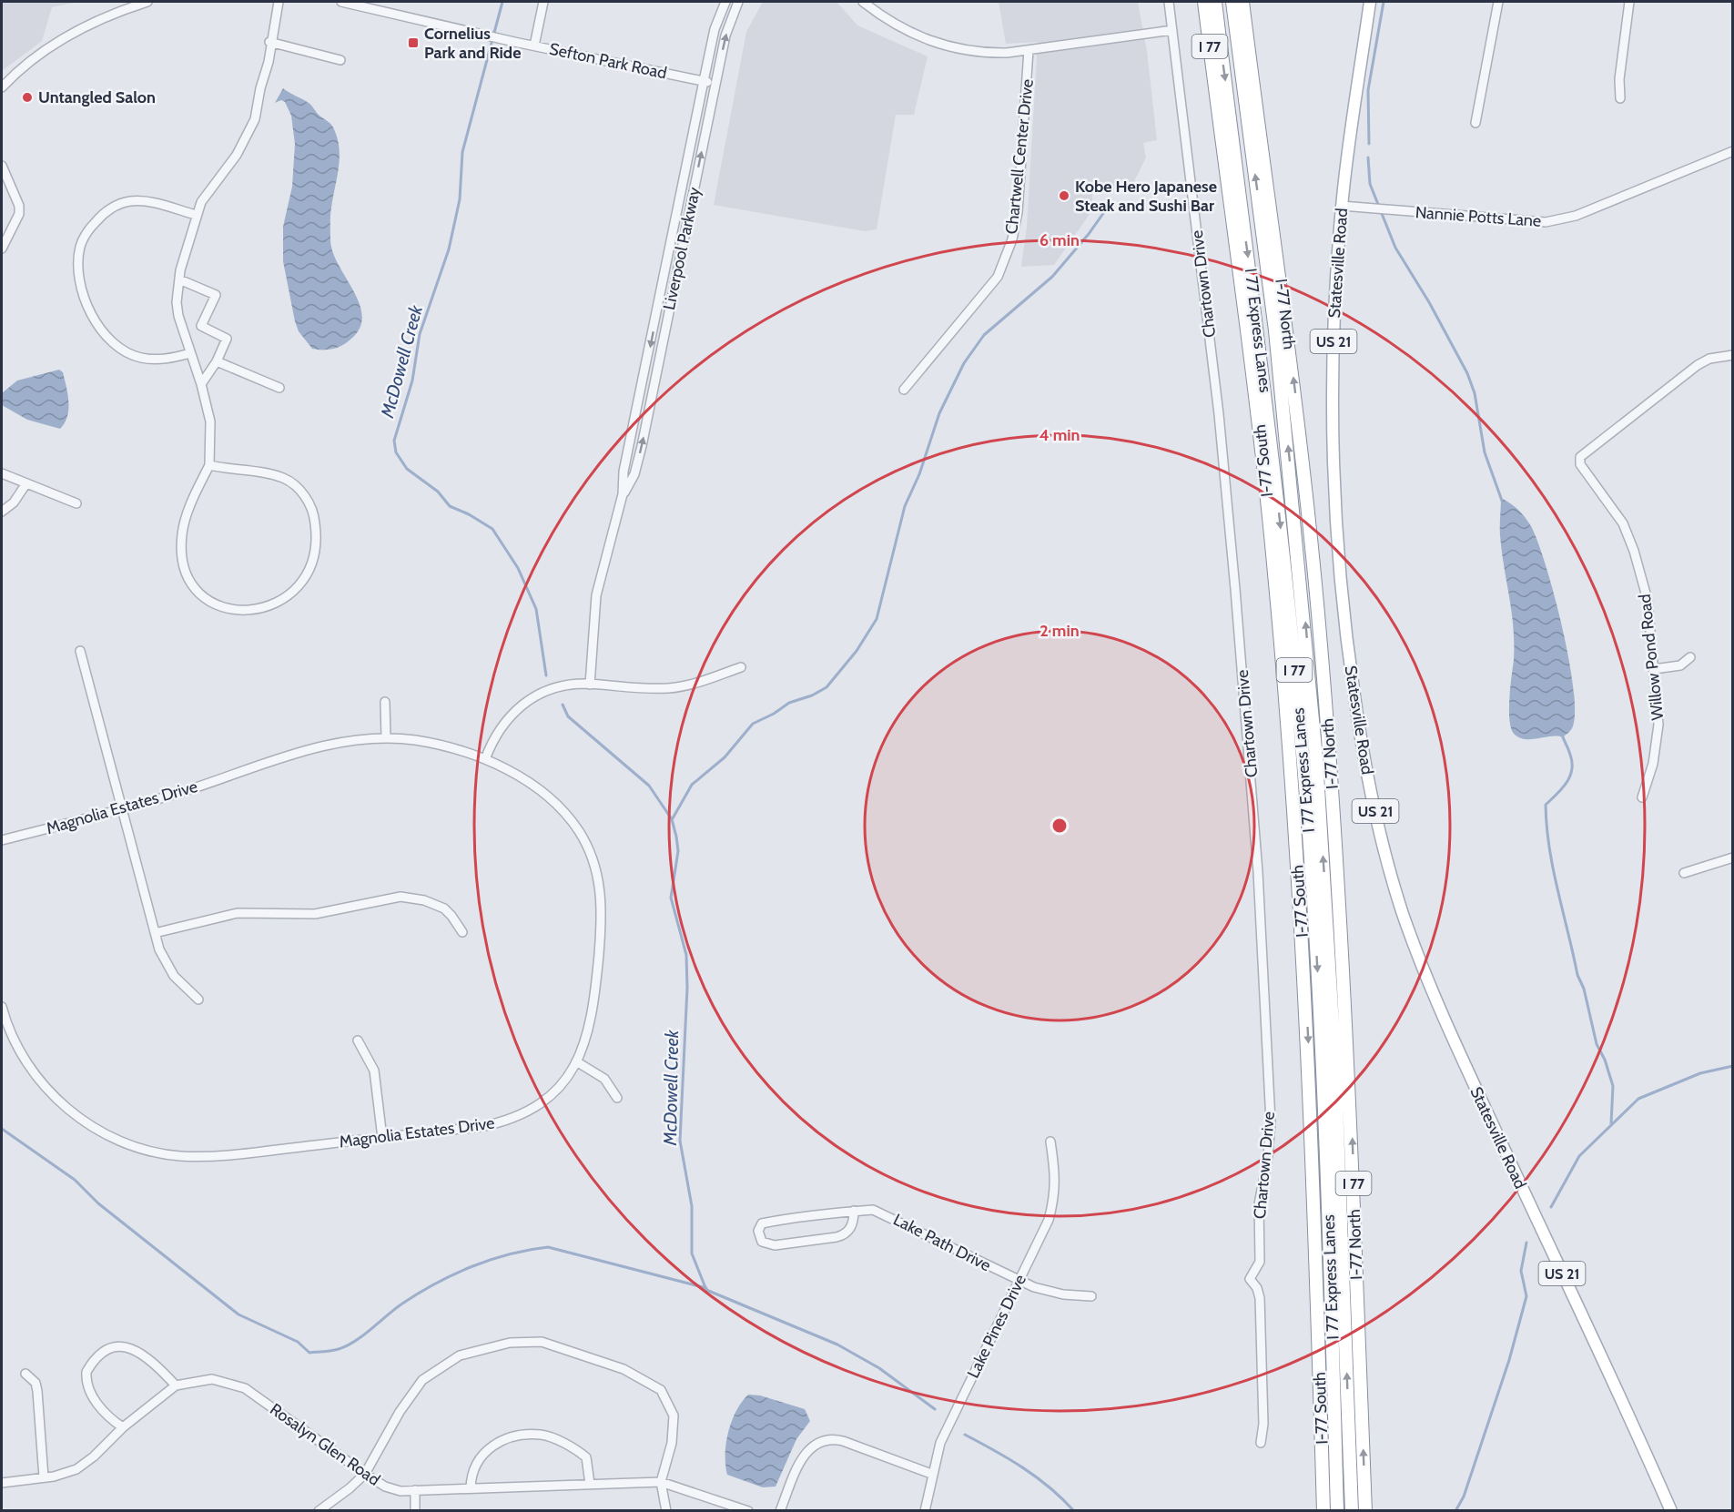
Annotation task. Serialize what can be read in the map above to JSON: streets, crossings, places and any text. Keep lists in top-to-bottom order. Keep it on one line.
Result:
{"streets":{"highway":["I 77","I-77 North","I 77 Express Lanes","I-77 South"],"main road":["Statesville Road","US 21"],"street":["Sefton Park Road","Chartwell Center Drive","Nannie Potts Lane","Liverpool Parkway","Chartown Drive","Willow Pond Road","Magnolia Estates Drive","Lake Path Drive","Lake Pines Drive","Rosalyn Glen Road"]},"crossings":[["Sefton Park Road","Liverpool Parkway"],["Nannie Potts Lane","Statesville Road"],["Lake Path Drive","Lake Pines Drive"]],"one_way":["I-77 North","I-77 South"],"water":["McDowell Creek"],"places":{"transit":["Cornelius Park and Ride"],"other":["Untangled Salon","Kobe Hero Japanese Steak and Sushi Bar"]},"rings":["6 min","4 min","2 min"]}
